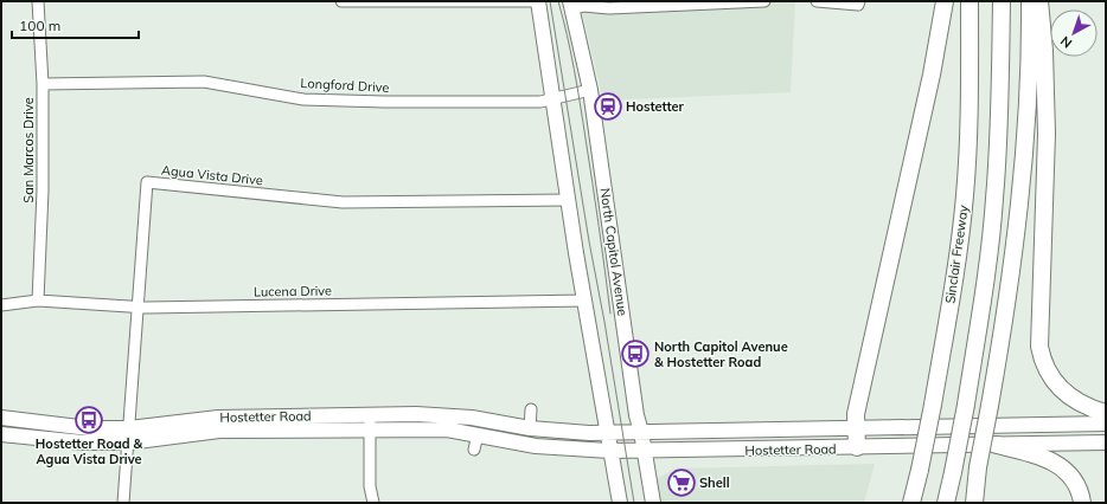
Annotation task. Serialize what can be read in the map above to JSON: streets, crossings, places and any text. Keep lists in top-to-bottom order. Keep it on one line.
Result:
{"streets":{"highway":["Sinclair Freeway"],"main road":["North Capitol Avenue","Hostetter Road"],"street":["Longford Drive","San Marcos Drive","Agua Vista Drive","Lucena Drive"]},"crossings":[["Longford Drive","San Marcos Drive"],["Longford Drive","North Capitol Avenue"],["San Marcos Drive","Lucena Drive"],["Agua Vista Drive","Lucena Drive"],["Agua Vista Drive","Hostetter Road"],["North Capitol Avenue","Hostetter Road"]],"places":{"station":["Hostetter"],"bus stop":["North Capitol Avenue & Hostetter Road","Hostetter Road & Agua Vista Drive"],"supermarket":["Shell"]},"scale_bar":"100 m","north":"bottom left"}
